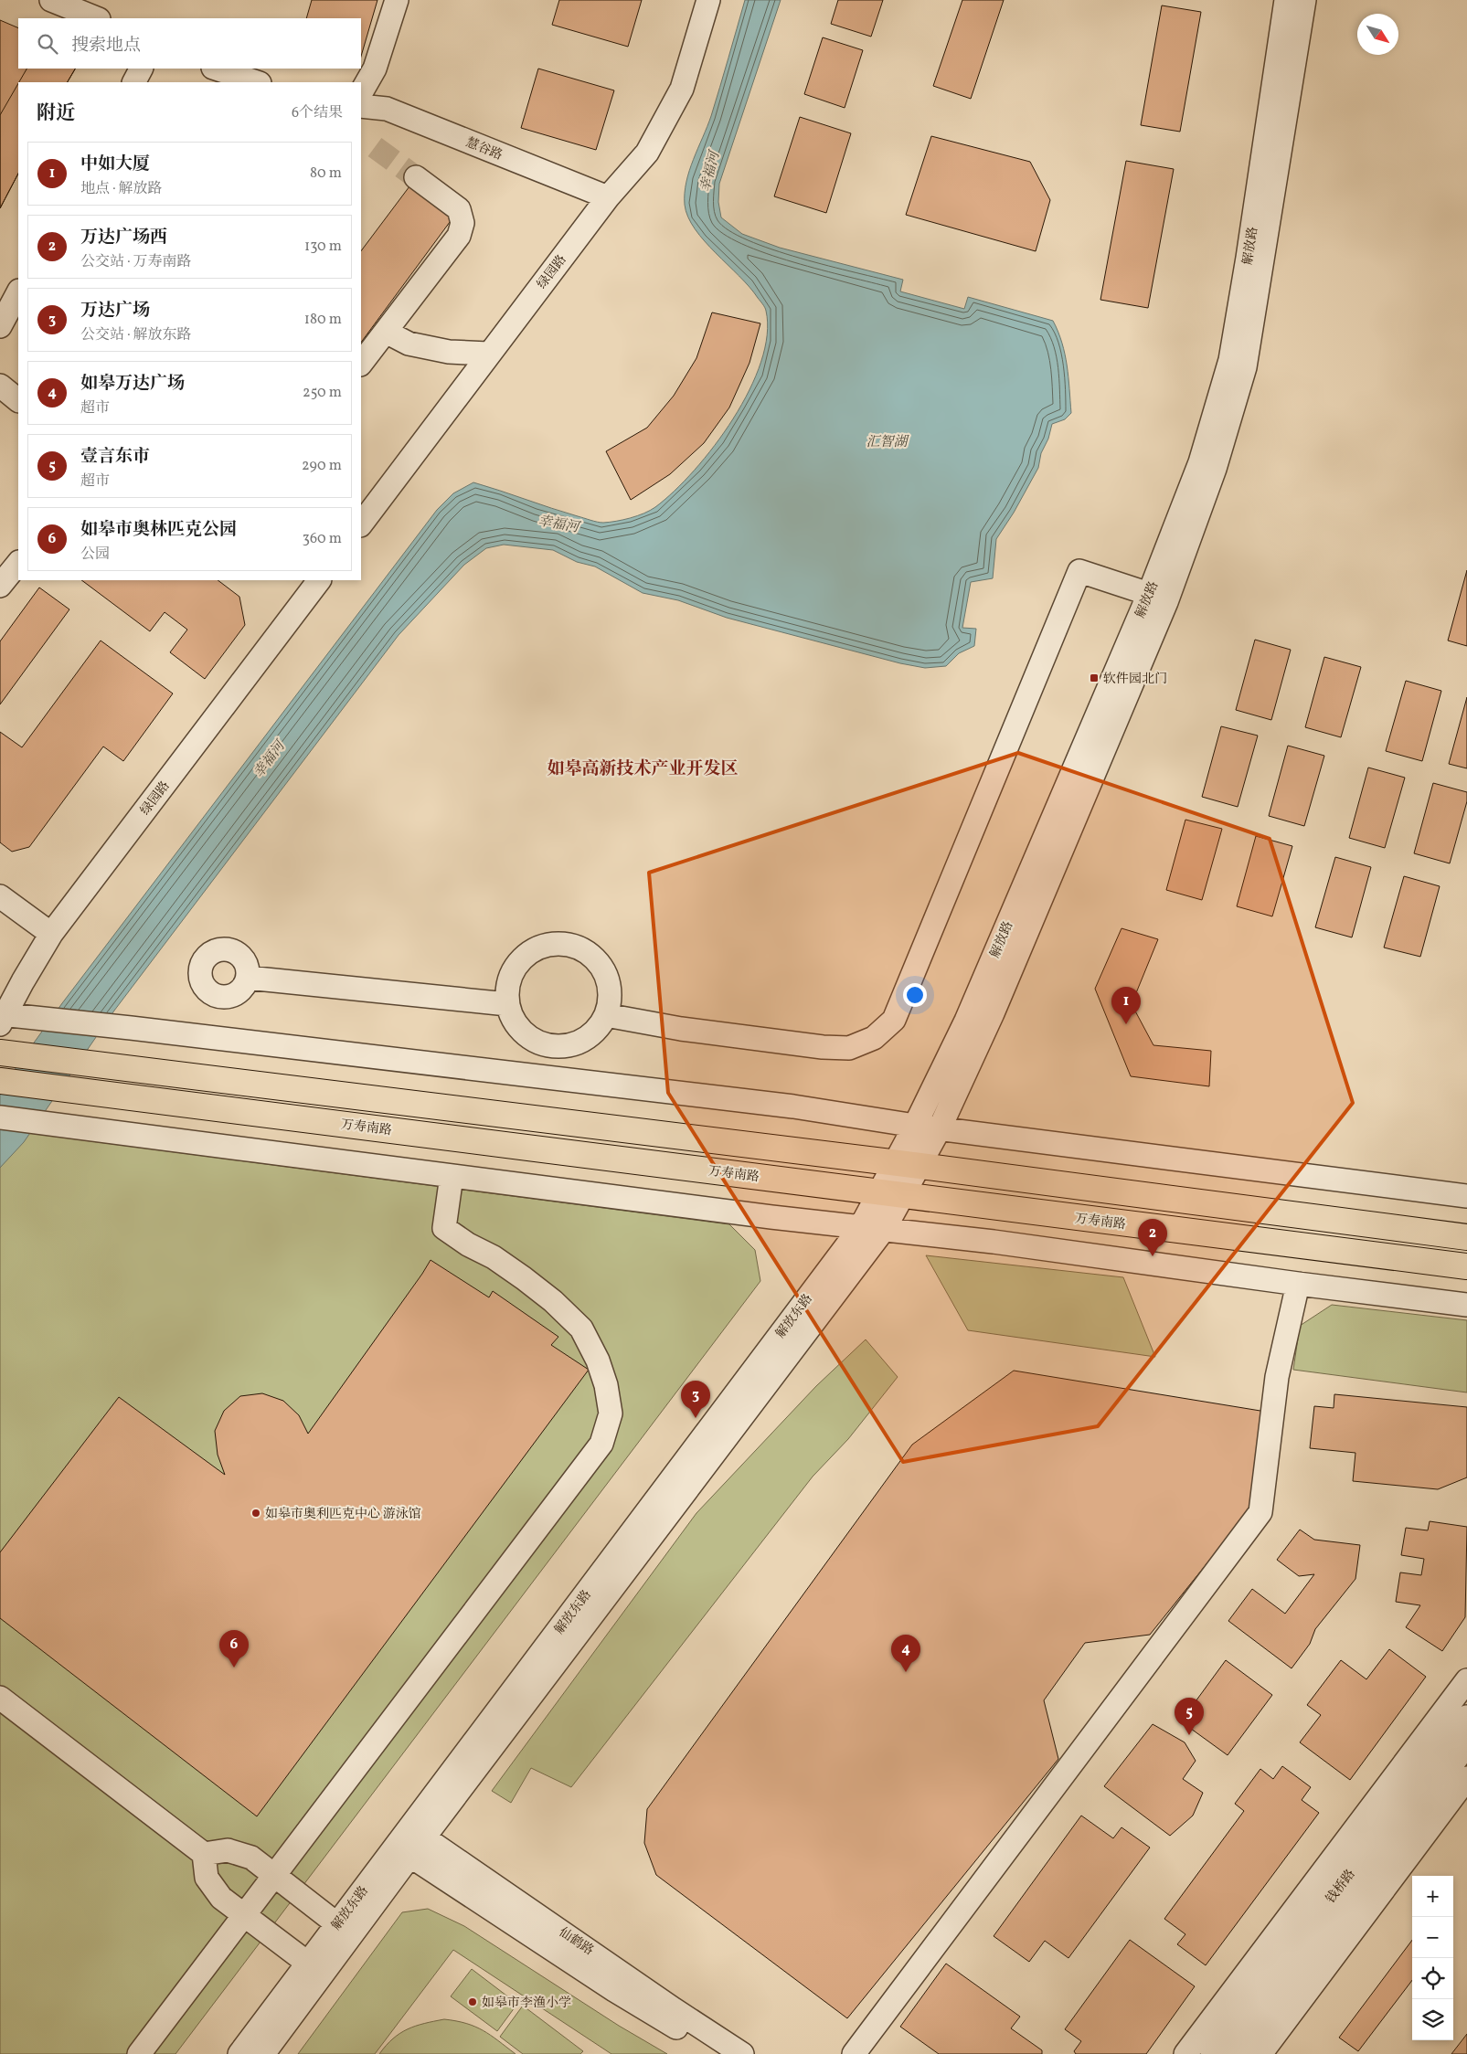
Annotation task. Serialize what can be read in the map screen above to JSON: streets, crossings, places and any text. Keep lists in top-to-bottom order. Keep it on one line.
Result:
{"streets":{"main road":["万寿南路"],"street":["慧谷路","解放路","绿园路","解放东路","钱桥路","仙鹤路"]},"crossings":[["慧谷路","绿园路"],["解放路","解放东路"],["万寿南路","解放东路"],["解放东路","仙鹤路"]],"districts":["如皋高新技术产业开发区"],"water":["幸福河","汇智湖"],"places":{"transit":["软件园北门"],"other":["如皋市奥利匹克中心 游泳馆","如皋市李渔小学"]},"north":"bottom right","page":{"search":"搜索地点","heading":["附近","6个结果"],"list":[{"mark":"1","name":"中如大厦","note":"地点 · 解放路","value":"80 m"},{"mark":"2","name":"万达广场西","note":"公交站 · 万寿南路","value":"130 m"},{"mark":"3","name":"万达广场","note":"公交站 · 解放东路","value":"180 m"},{"mark":"4","name":"如皋万达广场","note":"超市","value":"250 m"},{"mark":"5","name":"壹言东市","note":"超市","value":"290 m"},{"mark":"6","name":"如皋市奥林匹克公园","note":"公园","value":"360 m"}],"pins":["1","2","3","6","4","5"],"map_buttons":["+","−"]}}
